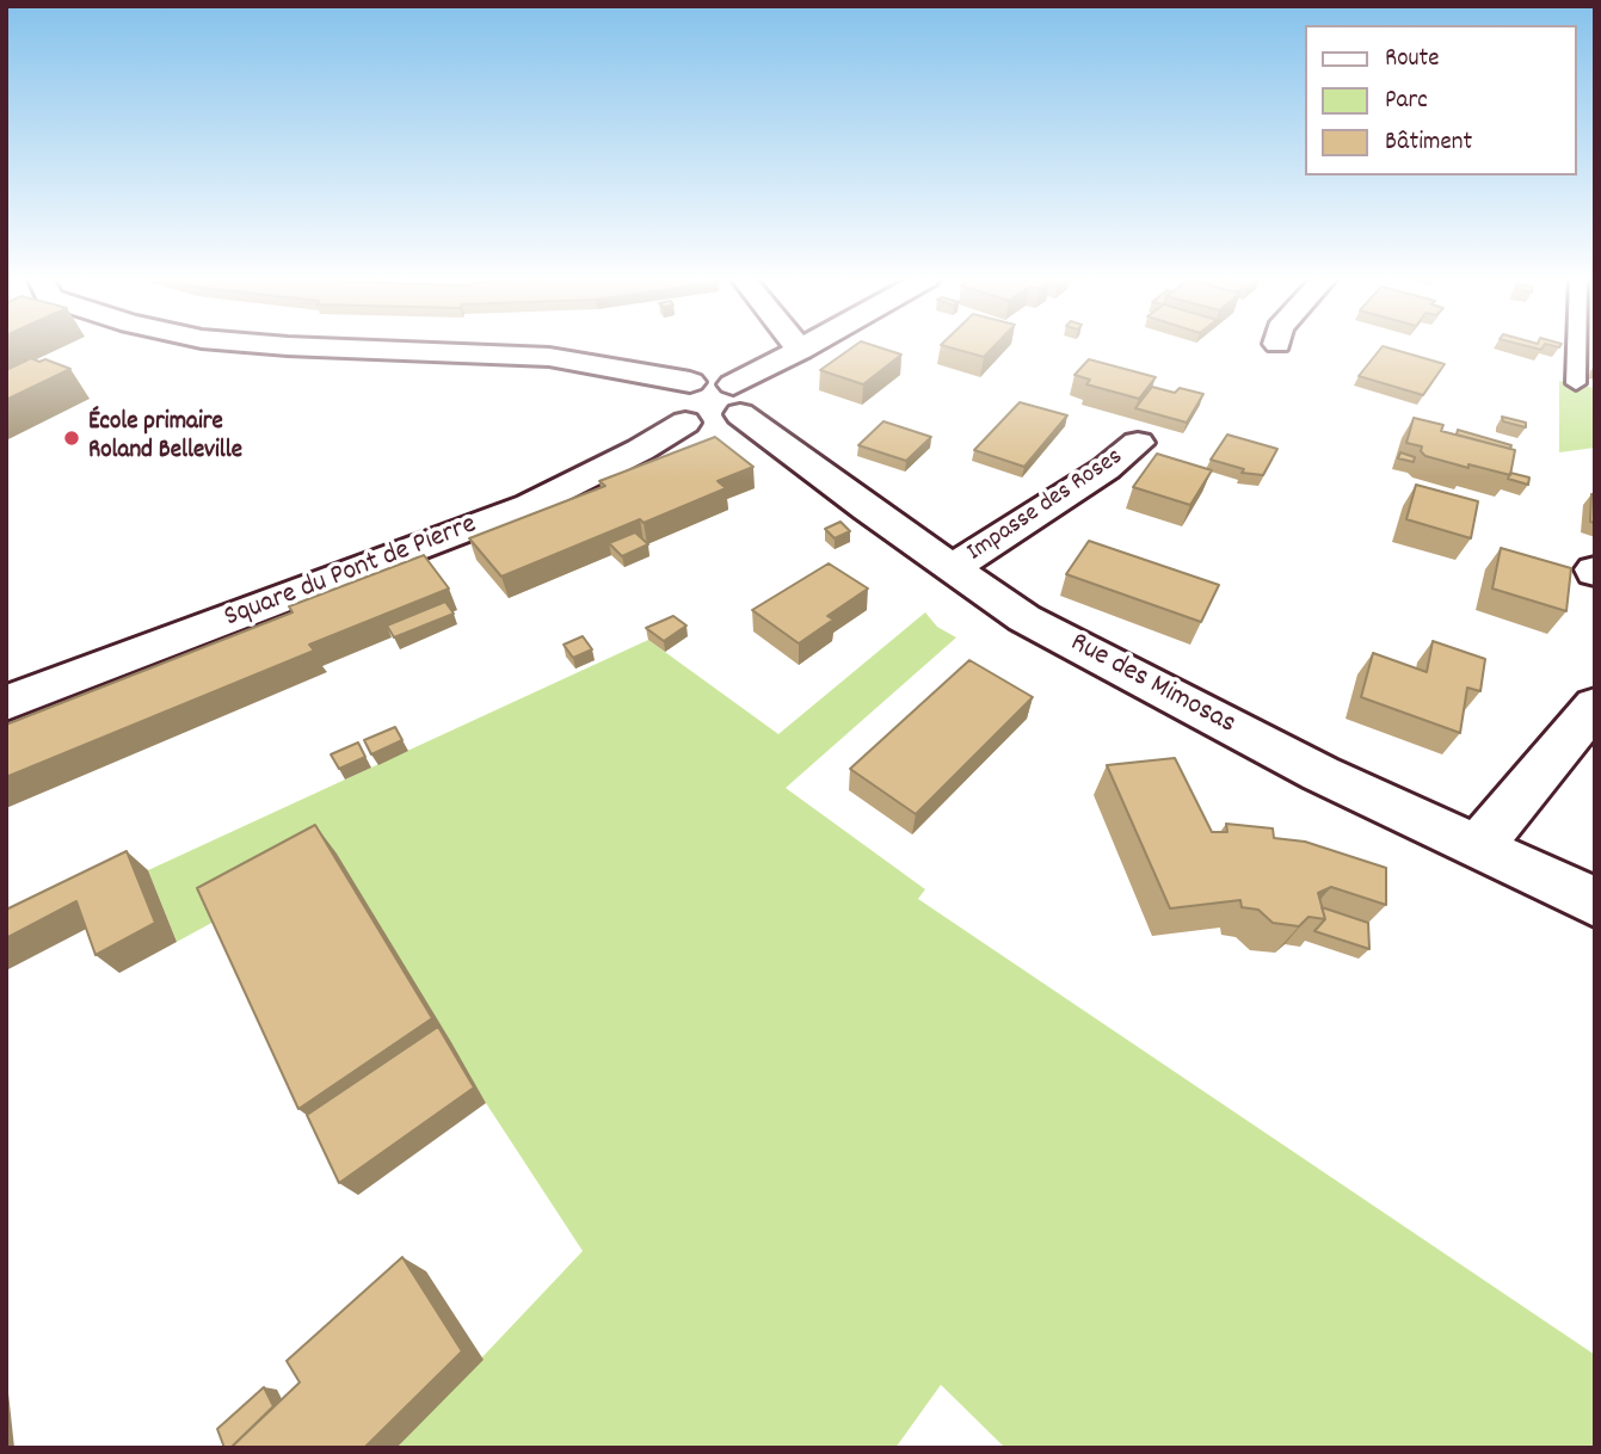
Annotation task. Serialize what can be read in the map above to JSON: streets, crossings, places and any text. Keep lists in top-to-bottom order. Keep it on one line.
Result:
{"streets":{"street":["Impasse des Roses","Square du Pont de Pierre","Rue des Mimosas"]},"crossings":[["Impasse des Roses","Rue des Mimosas"]],"places":["École primaire Roland Belleville"],"legend":["Route","Parc","Bâtiment"]}
